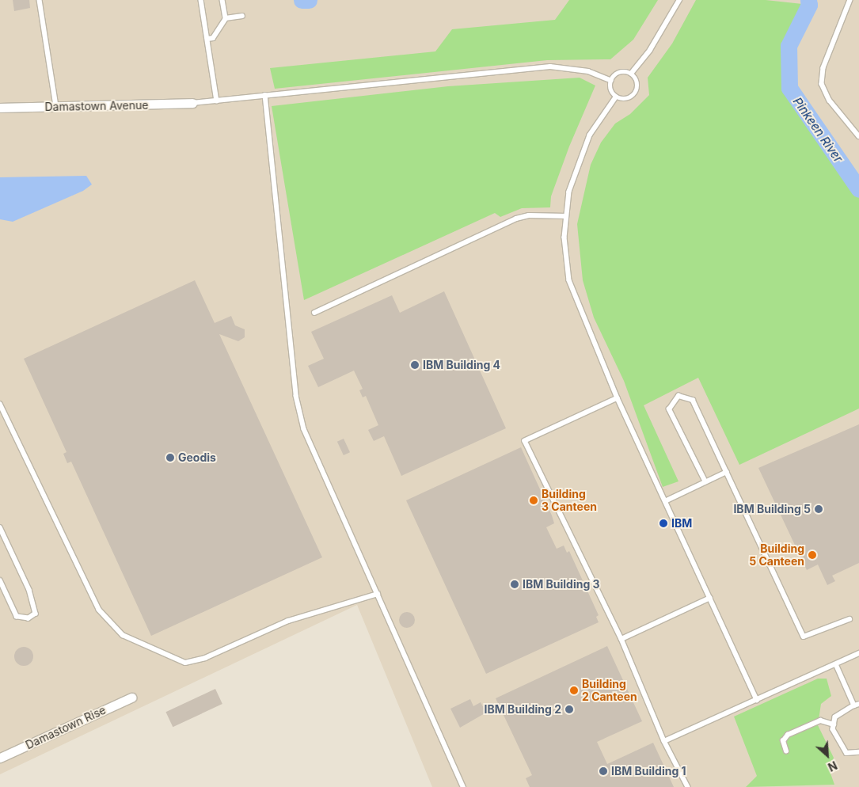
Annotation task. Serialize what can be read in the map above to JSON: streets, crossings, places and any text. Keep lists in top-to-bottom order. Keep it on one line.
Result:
{"streets":{"street":["Damastown Avenue","Damastown Rise"]},"water":["Pinkeen River"],"places":["IBM Building 4","Geodis","Building 3 Canteen","IBM Building 5","IBM","Building 5 Canteen","IBM Building 3","Building 2 Canteen","IBM Building 2","IBM Building 1"],"north":"bottom right"}
